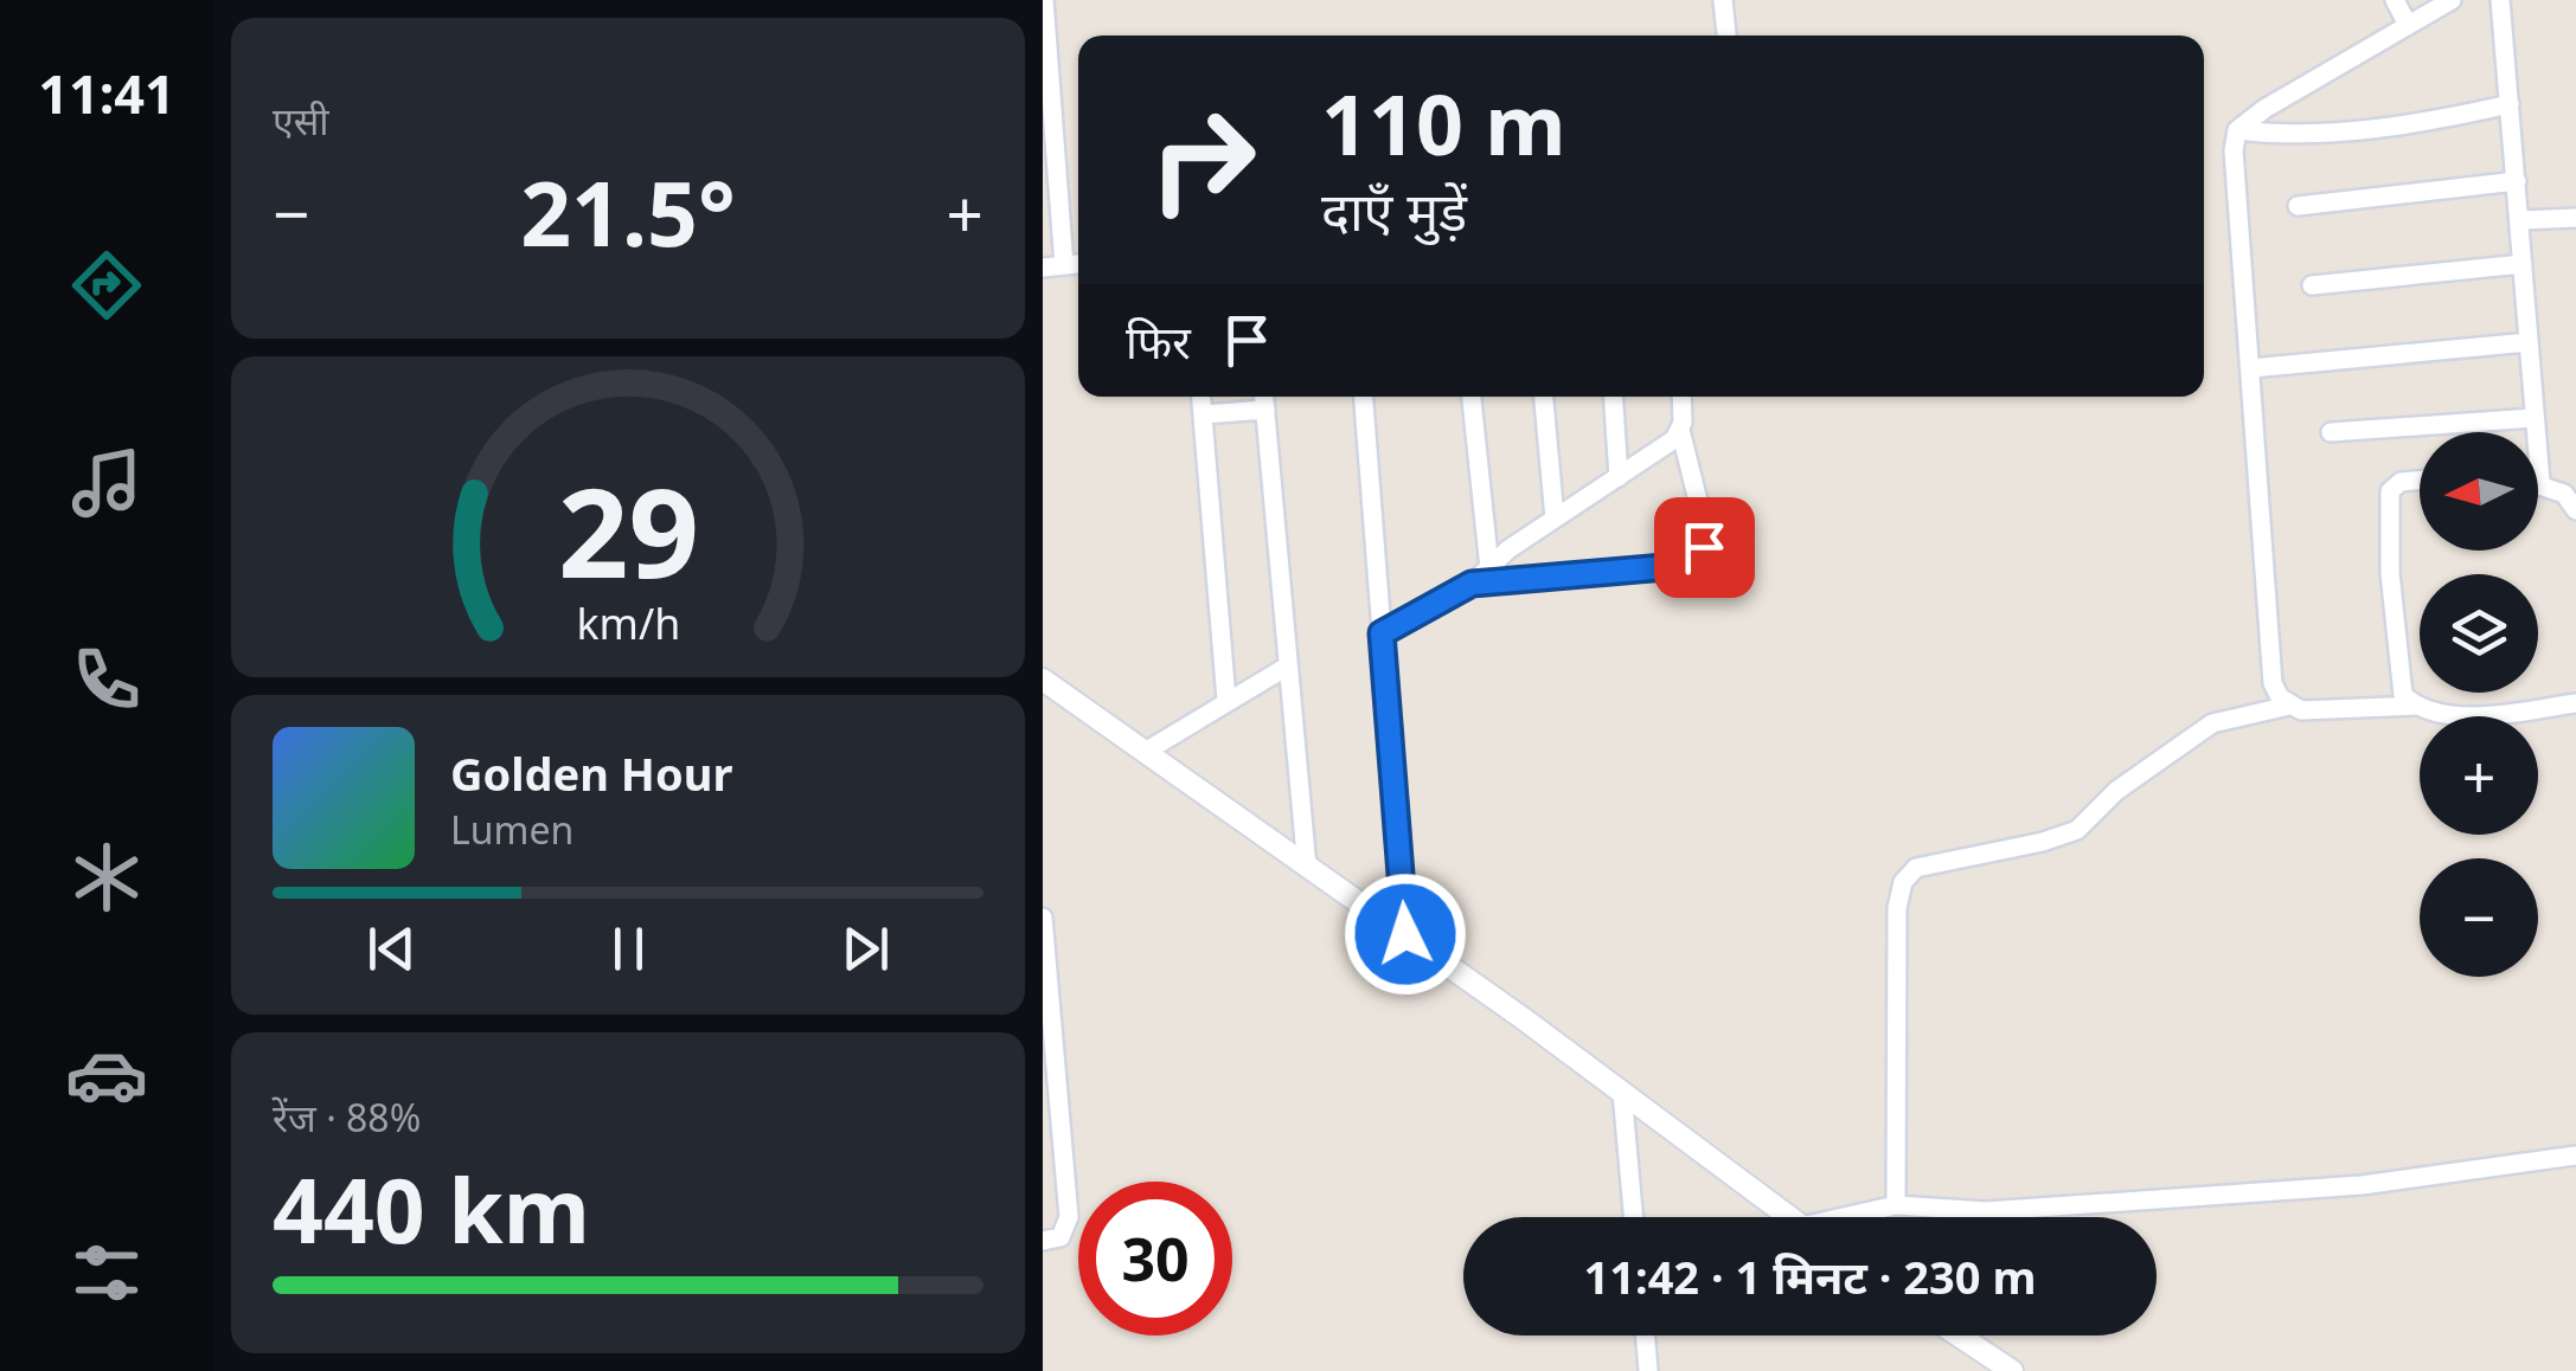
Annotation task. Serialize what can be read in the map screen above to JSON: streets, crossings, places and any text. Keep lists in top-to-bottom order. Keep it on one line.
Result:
{"north":"left","page":{"tabs":"11:41","tile":["एसी",["रेंज · 88%","440 km"]],"turn":["110 m","दाएँ मुड़ें"],"heat":["−","21.5°","+"],"then":"फिर","map_buttons":["+","−"],"song":["Golden Hour","Lumen"],"limit":"30","trip":"11:42 · 1 मिनट · 230 m","gauge":["29","km/h"]}}
